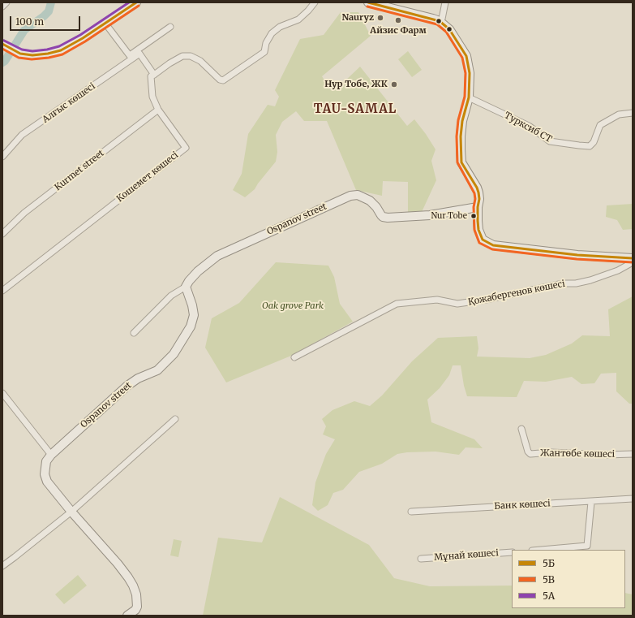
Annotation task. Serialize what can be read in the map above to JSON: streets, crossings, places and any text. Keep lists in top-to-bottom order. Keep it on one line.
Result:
{"streets":{"street":["Алғыс көшесі","Турксиб СТ","Kurmet street","Кошемет көшесі","Ospanov street","Қожабергенов көшесі","Жантөбе көшесі","Банк көшесі","Мұнай көшесі"]},"crossings":[["Алғыс көшесі","Кошемет көшесі"],["Kurmet street","Кошемет көшесі"]],"districts":["TAU-SAMAL"],"parks":["Oak grove Park"],"places":["Nauryz","Айзис Фарм","Нур Тобе, ЖК","Nur Tobe"],"lines":["transit line 5Б","transit line 5А","transit line 5В"],"legend":["5Б","5В","5А"],"scale_bar":"100 m"}
